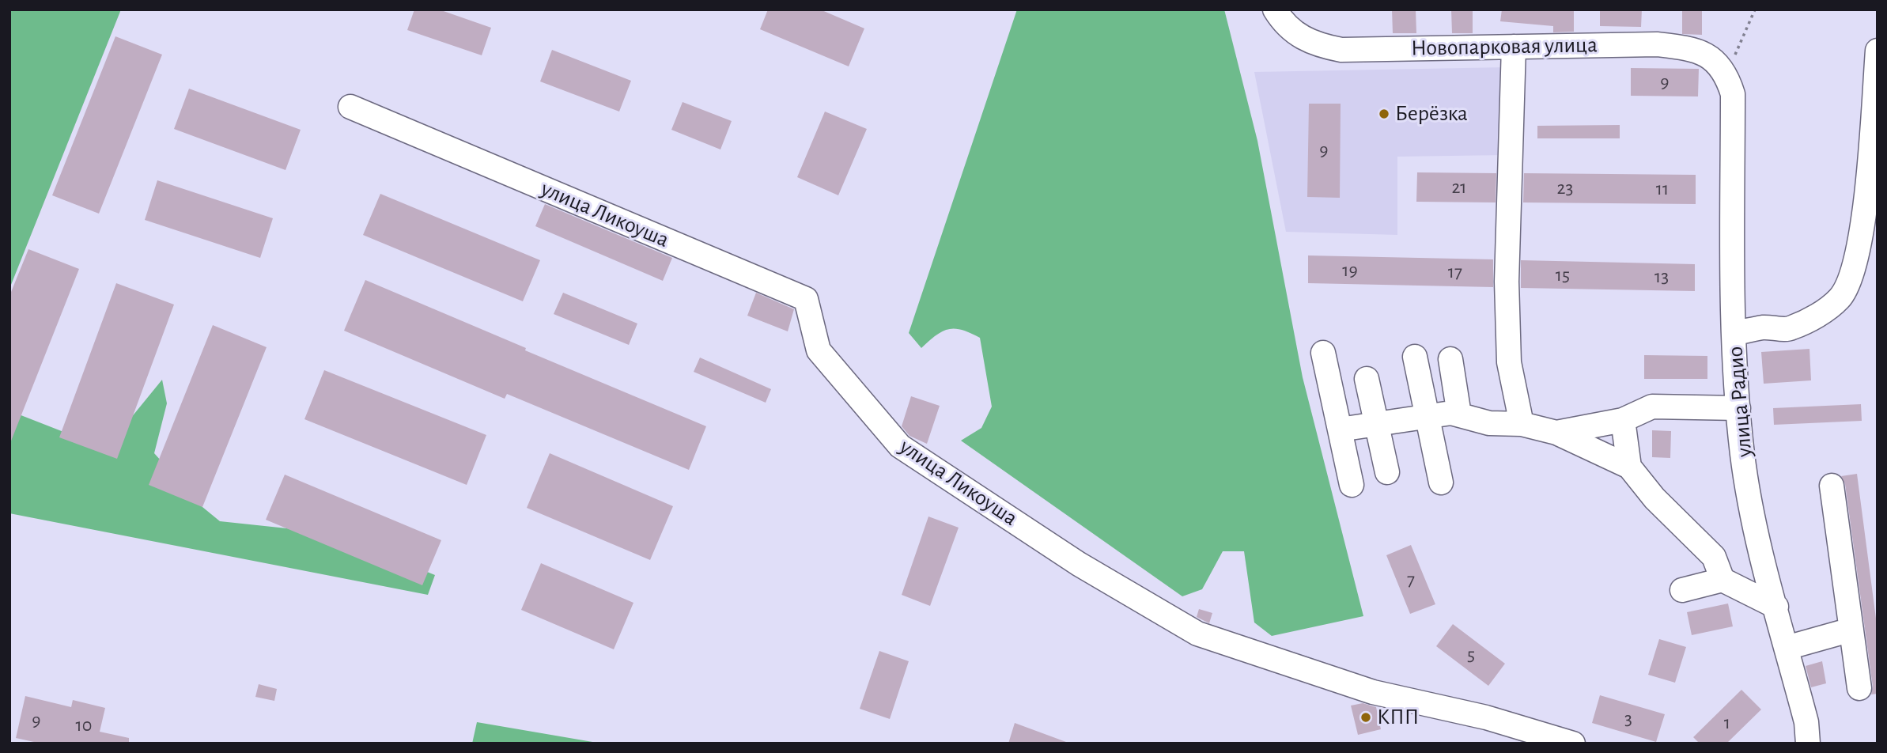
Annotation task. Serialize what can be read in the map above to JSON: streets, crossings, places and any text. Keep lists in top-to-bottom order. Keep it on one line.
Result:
{"streets":{"street":["Новопарковая улица","улица Ликоуша","улица Радио"]},"crossings":[["Новопарковая улица","улица Радио"]],"places":["Берёзка","КПП"],"house_numbers":["9","9","21","23","11","19","17","15","13","7","5","3","9","1","10"]}
